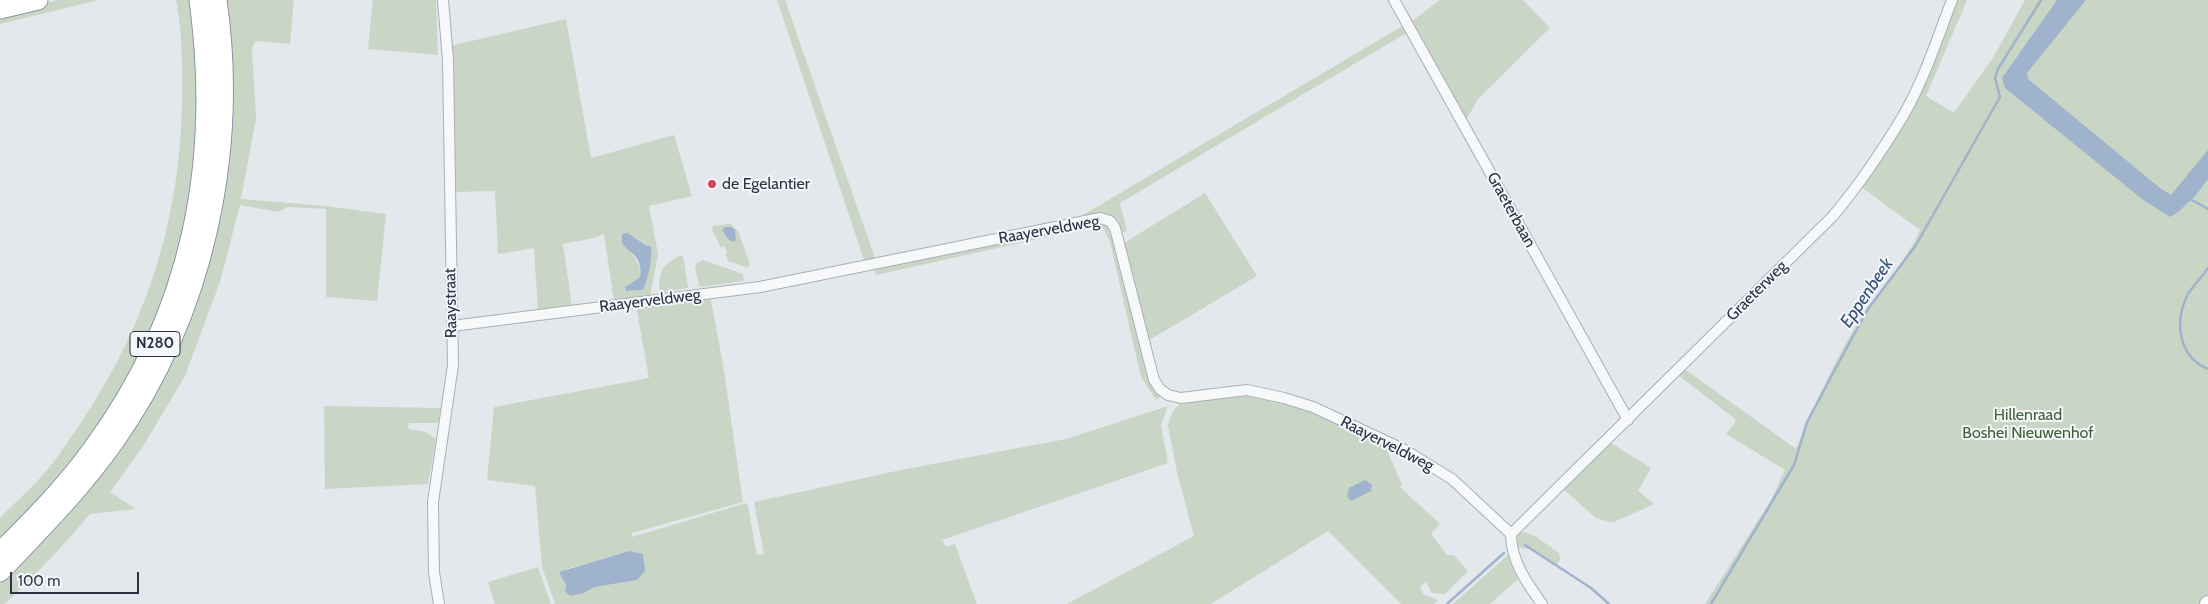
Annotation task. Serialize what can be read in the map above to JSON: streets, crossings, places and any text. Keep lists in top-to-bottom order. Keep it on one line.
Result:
{"streets":{"highway":["N280"],"street":["Graeterbaan","Raayerveldweg","Graeterweg","Raaystraat"]},"crossings":[["Graeterbaan","Graeterweg"],["Raayerveldweg","Graeterweg"],["Raayerveldweg","Raaystraat"]],"water":["Eppenbeek"],"parks":["Hillenraad Boshei Nieuwenhof"],"places":["de Egelantier"],"scale_bar":"100 m"}
